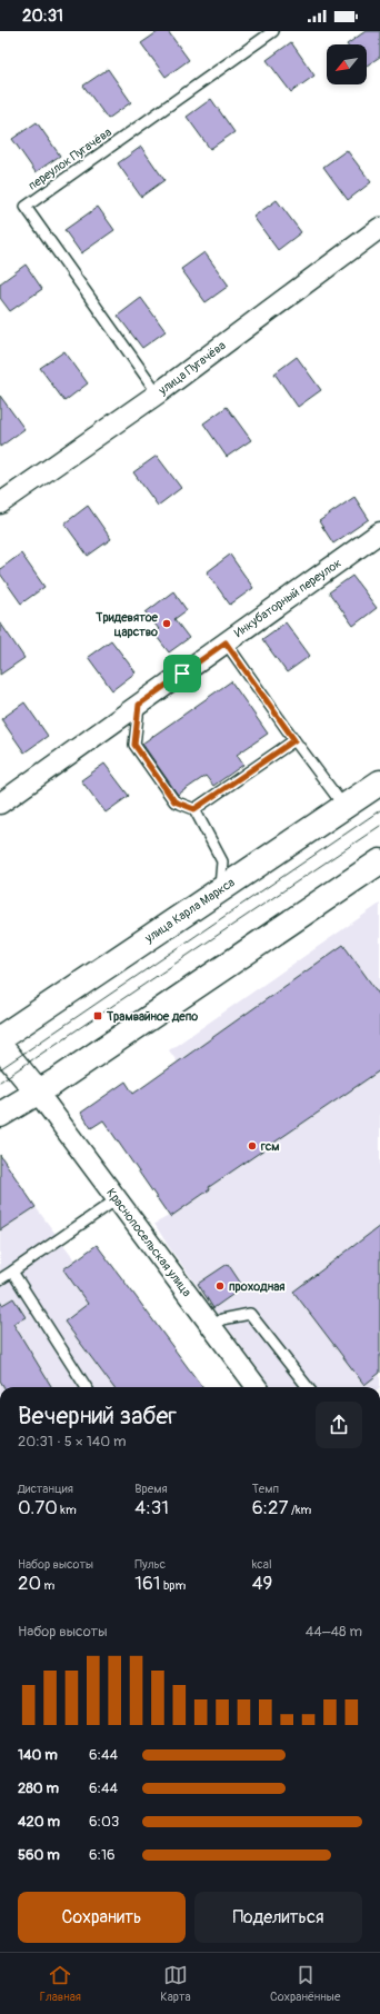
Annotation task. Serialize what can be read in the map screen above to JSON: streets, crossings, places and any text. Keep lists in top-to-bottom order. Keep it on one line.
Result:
{"streets":{"main road":["улица Карла Маркса"],"street":["улица Пугачёва","Инкубаторный переулок","Краснопосельская улица"],"lane":["переулок Пугачёва"]},"crossings":[["переулок Пугачёва","улица Пугачёва"]],"places":{"other":["Тридевятое царство","гсм","проходная"],"transit":["Трамвайное депо"]},"north":"bottom left","page":{"status":"20:31","heading":["Вечерний забег","20:31 · 5 × 140 m"],"stats":[["Дистанция","0.70 km"],["Время","4:31"],["Темп","6:27 /km"],["Набор высоты","20 m"],["Пульс","161 bpm"],["kcal","49"]],"chart":["Набор высоты","44–48 m"],"list":[{"name":"140 m","note":"6:44"},{"name":"280 m","note":"6:44"},{"name":"420 m","note":"6:03"},{"name":"560 m","note":"6:16"}],"buttons":["Сохранить","Поделиться"],"tabs":["Главная","Карта","Сохранённые"]}}
